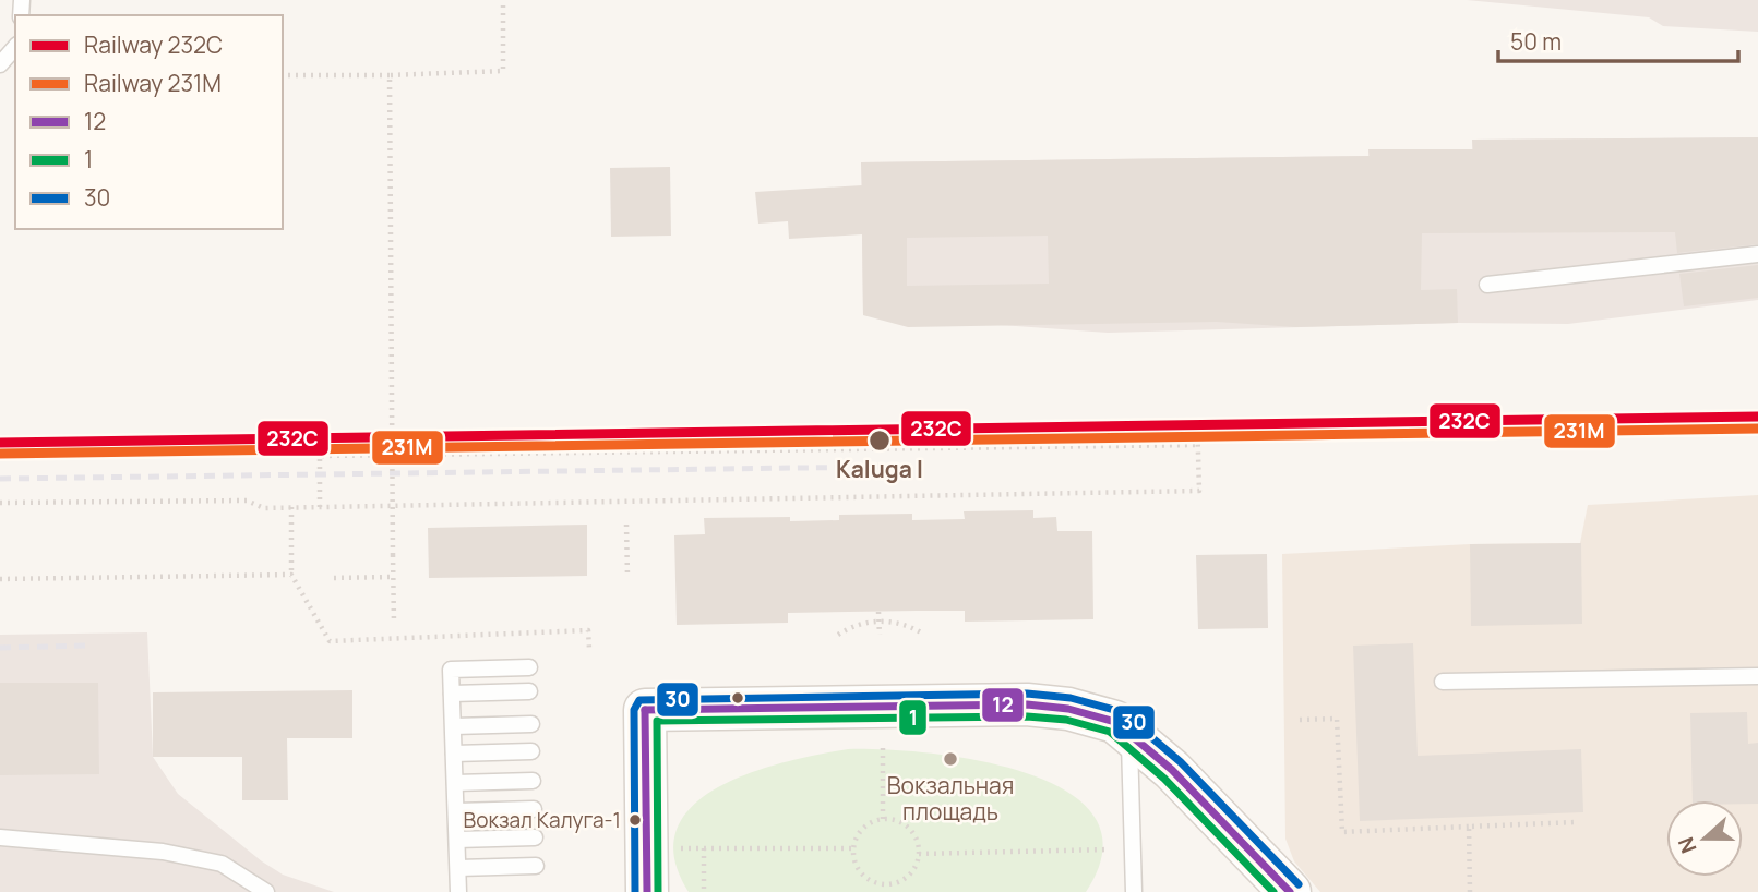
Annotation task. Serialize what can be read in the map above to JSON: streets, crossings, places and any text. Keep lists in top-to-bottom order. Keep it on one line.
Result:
{"places":["Kaluga I","Вокзальная площадь","Вокзал Калуга-1"],"lines":["rail line 232C","rail line 231М","transit line 30","transit line 12","transit line 1"],"legend":["Railway 232C","Railway 231М","12","1","30"],"scale_bar":"50 m","north":"left"}
